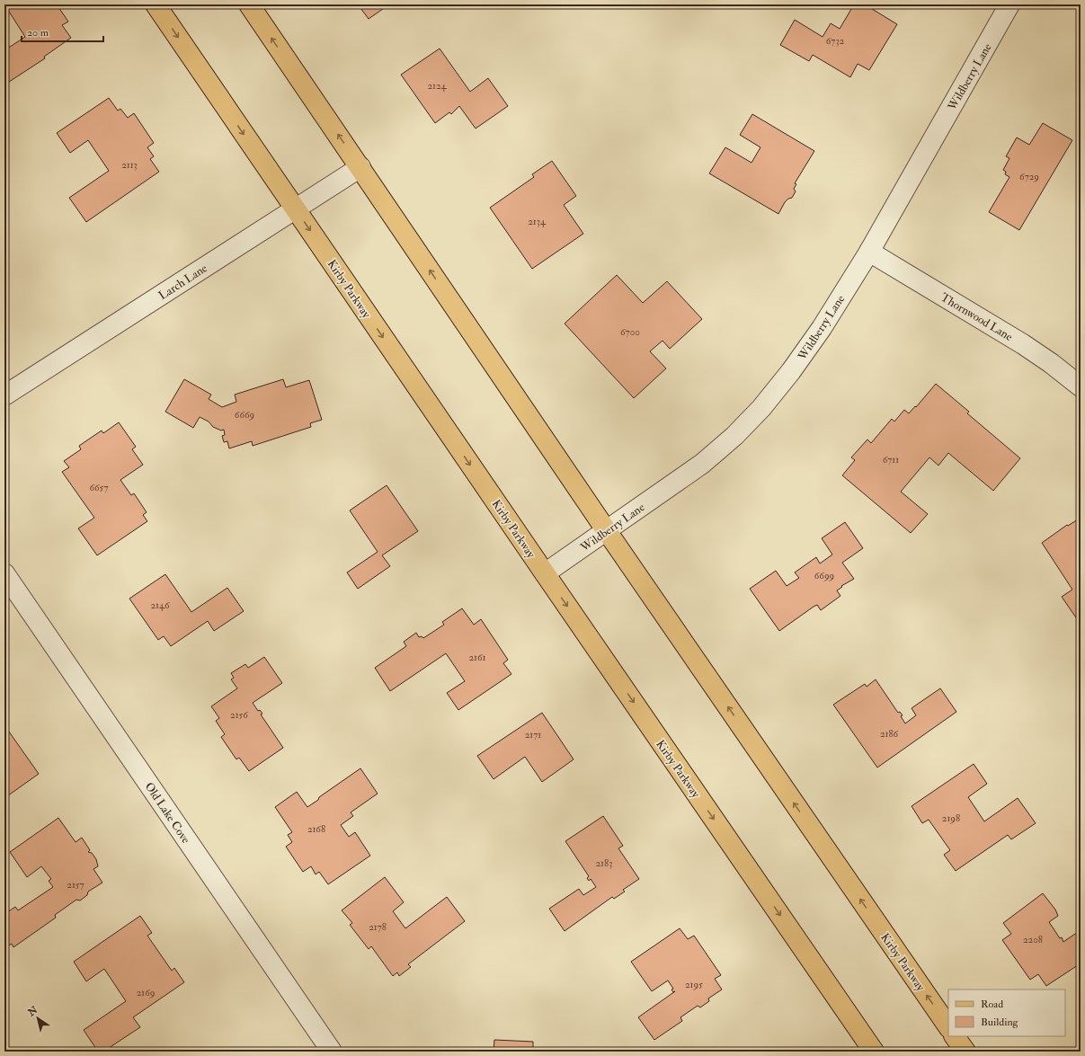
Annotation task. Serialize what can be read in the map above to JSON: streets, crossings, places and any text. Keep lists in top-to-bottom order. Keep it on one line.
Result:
{"streets":{"main road":["Kirby Parkway"],"street":["Wildberry Lane","Larch Lane","Thornwood Lane","Old Lake Cove"]},"crossings":[["Wildberry Lane","Kirby Parkway"],["Wildberry Lane","Thornwood Lane"],["Larch Lane","Kirby Parkway"]],"house_numbers":["6732","2124","2113","6729","2134","6700","6669","6711","6657","6699","2146","2161","2156","2186","2171","2198","2168","2183","2157","2178","2208","2195","2169"],"legend":["Road","Building"],"scale_bar":"20 m","north":"top left"}
